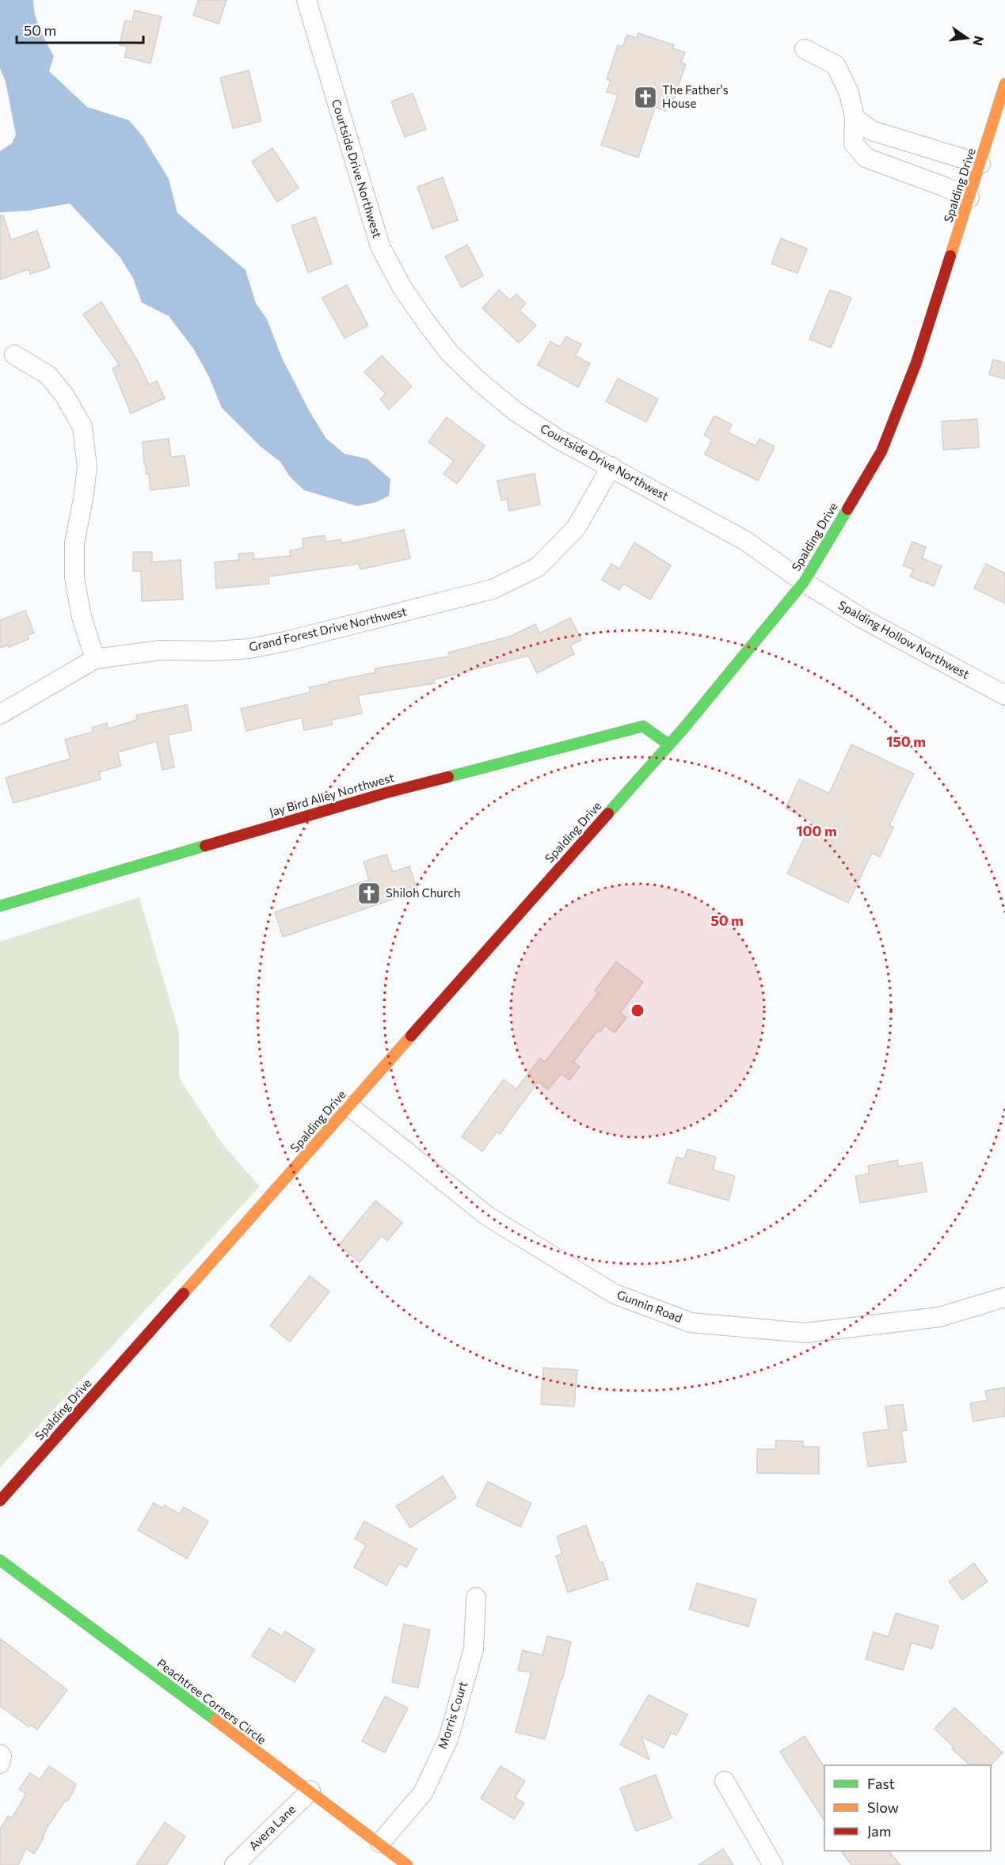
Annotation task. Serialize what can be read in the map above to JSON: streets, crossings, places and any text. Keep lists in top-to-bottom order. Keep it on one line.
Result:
{"streets":{"main road":["Spalding Drive","Jay Bird Alley Northwest","Peachtree Corners Circle"],"street":["Courtside Drive Northwest","Grand Forest Drive Northwest","Spalding Hollow Northwest","Gunnin Road","Morris Court","Avera Lane"]},"crossings":[["Courtside Drive Northwest","Spalding Drive"],["Courtside Drive Northwest","Grand Forest Drive Northwest"],["Courtside Drive Northwest","Spalding Hollow Northwest"],["Spalding Drive","Spalding Hollow Northwest"],["Spalding Drive","Jay Bird Alley Northwest"],["Spalding Drive","Gunnin Road"],["Peachtree Corners Circle","Morris Court"],["Peachtree Corners Circle","Avera Lane"]],"places":{"church":["The Father's House","Shiloh Church"]},"legend":["Fast","Slow","Jam"],"scale_bar":"50 m","north":"right","rings":["150 m","100 m","50 m"]}
